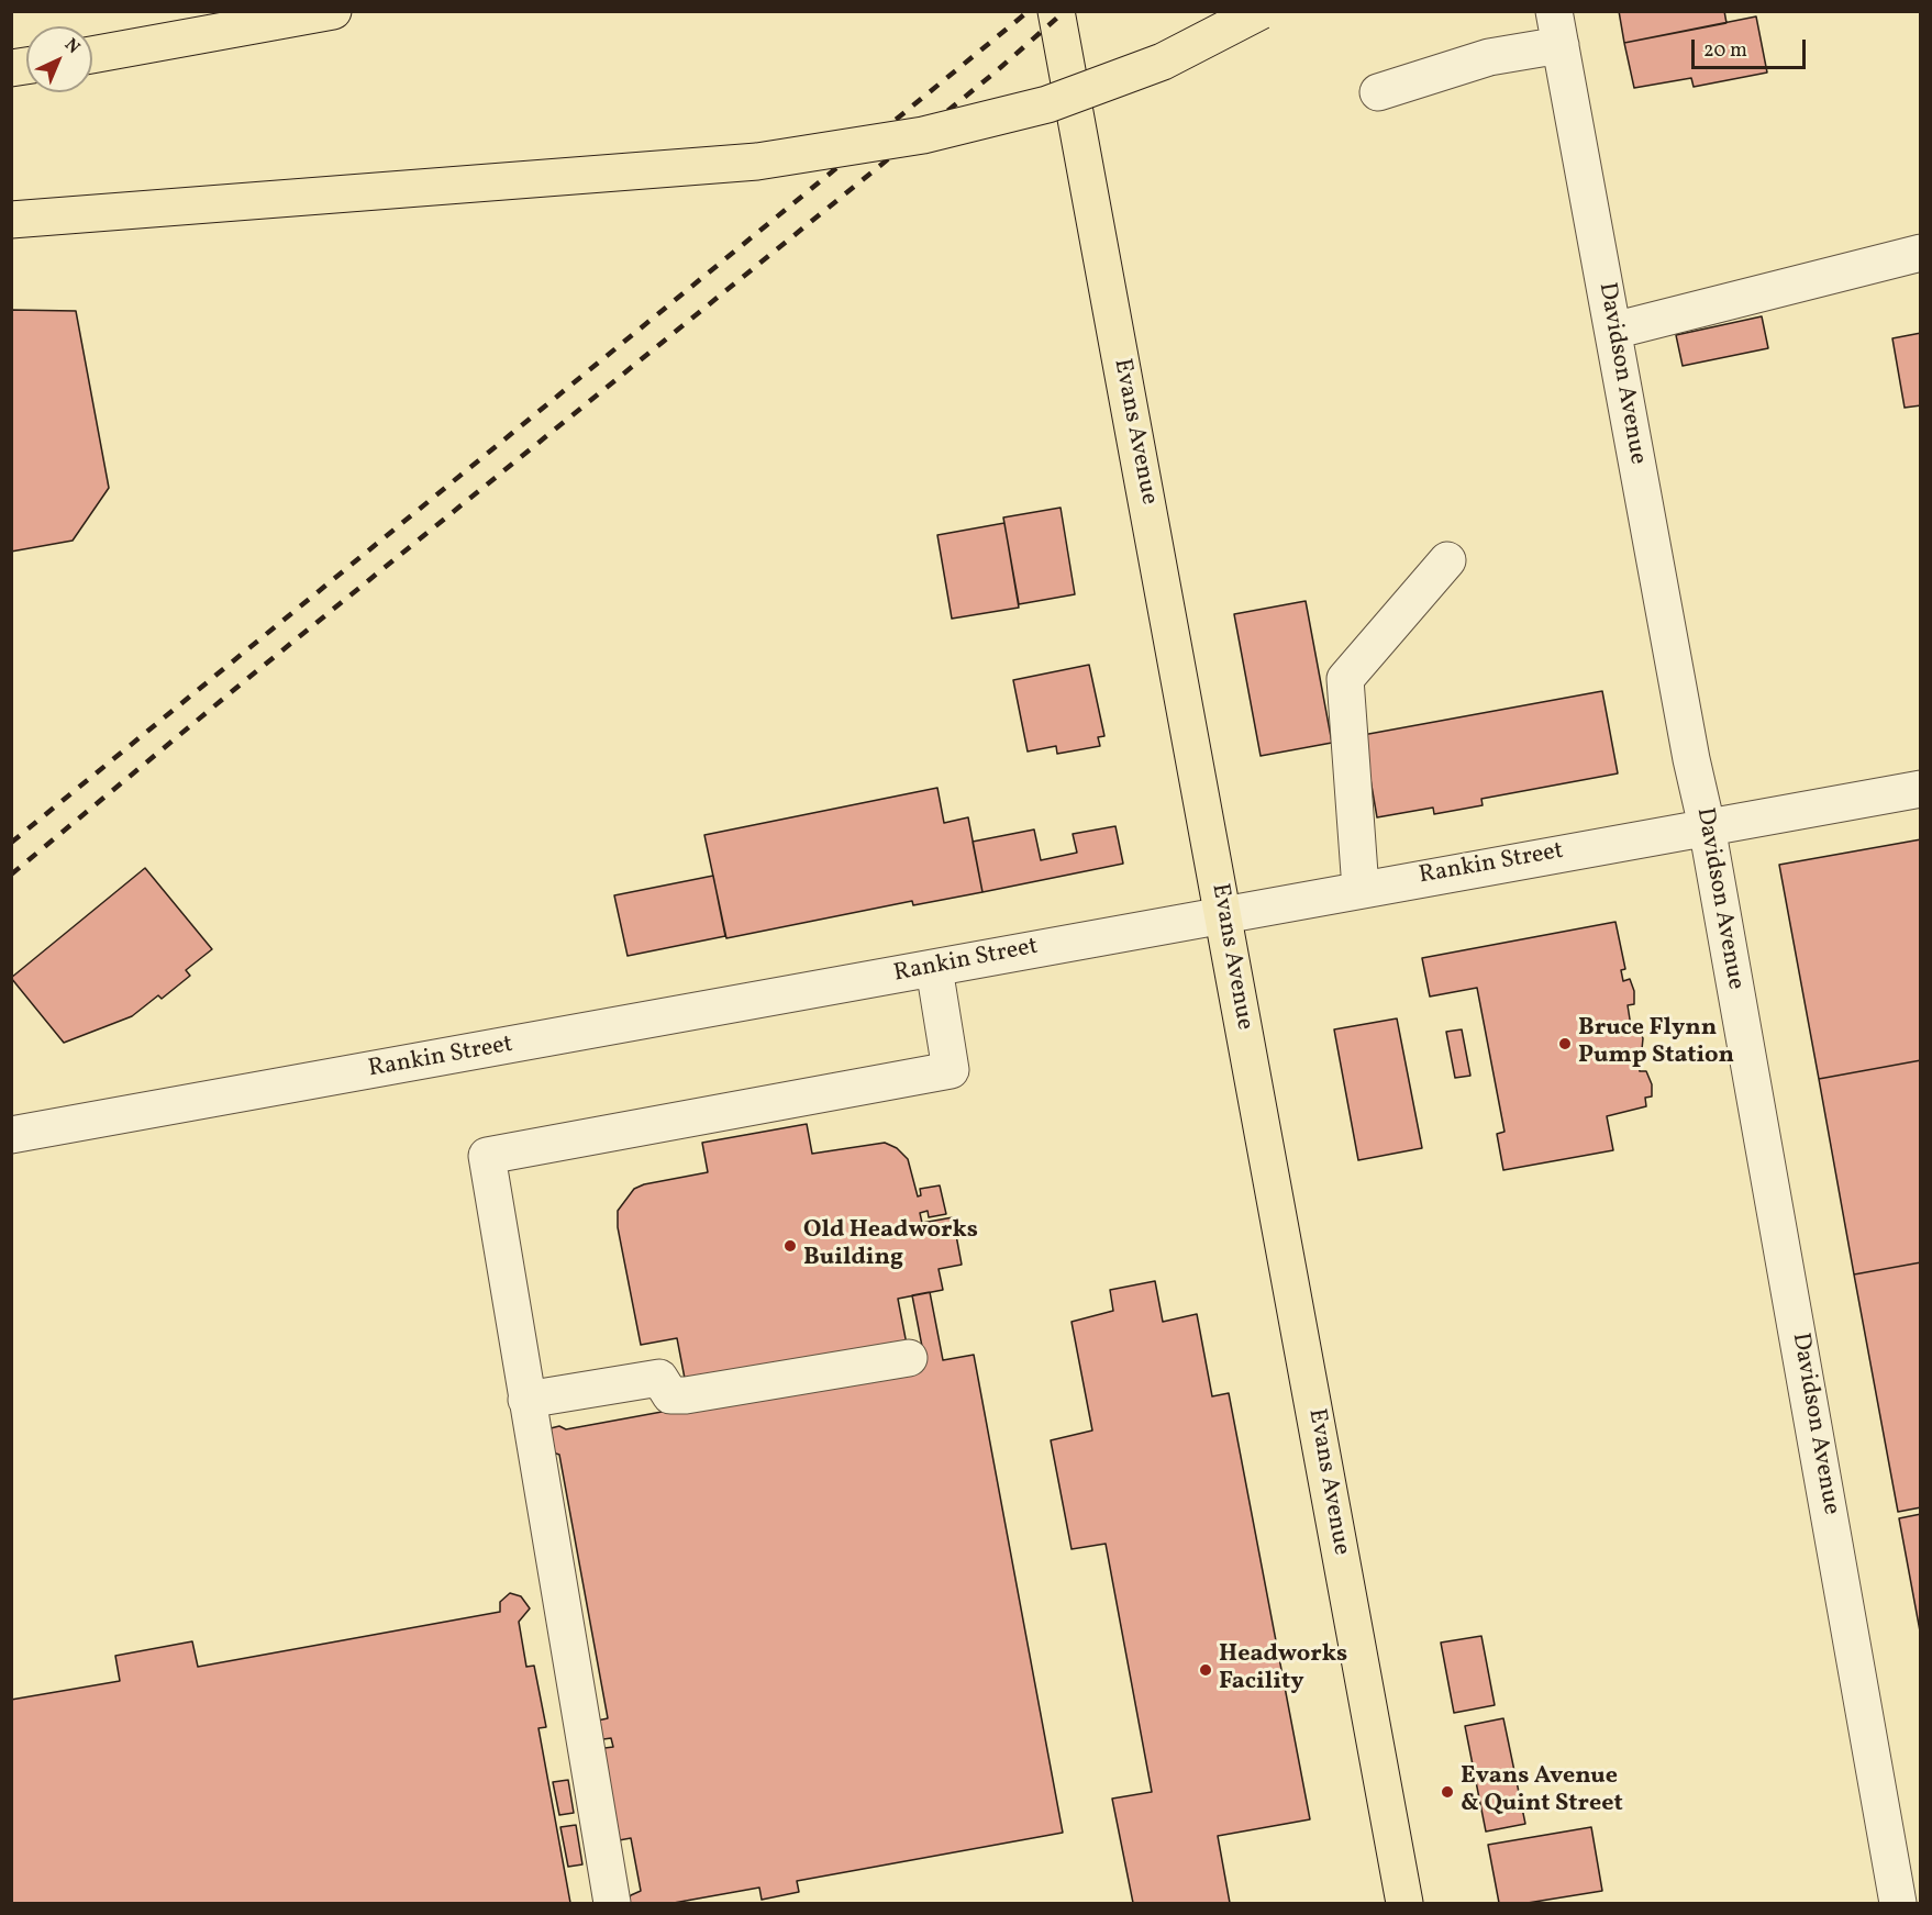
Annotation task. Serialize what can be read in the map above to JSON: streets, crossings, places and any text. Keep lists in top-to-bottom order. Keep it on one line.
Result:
{"streets":{"main road":["Evans Avenue"],"street":["Davidson Avenue","Rankin Street"]},"crossings":[["Davidson Avenue","Rankin Street"],["Evans Avenue","Rankin Street"]],"places":["Bruce Flynn Pump Station","Old Headworks Building","Headworks Facility","Evans Avenue & Quint Street"],"scale_bar":"20 m","north":"top right"}
